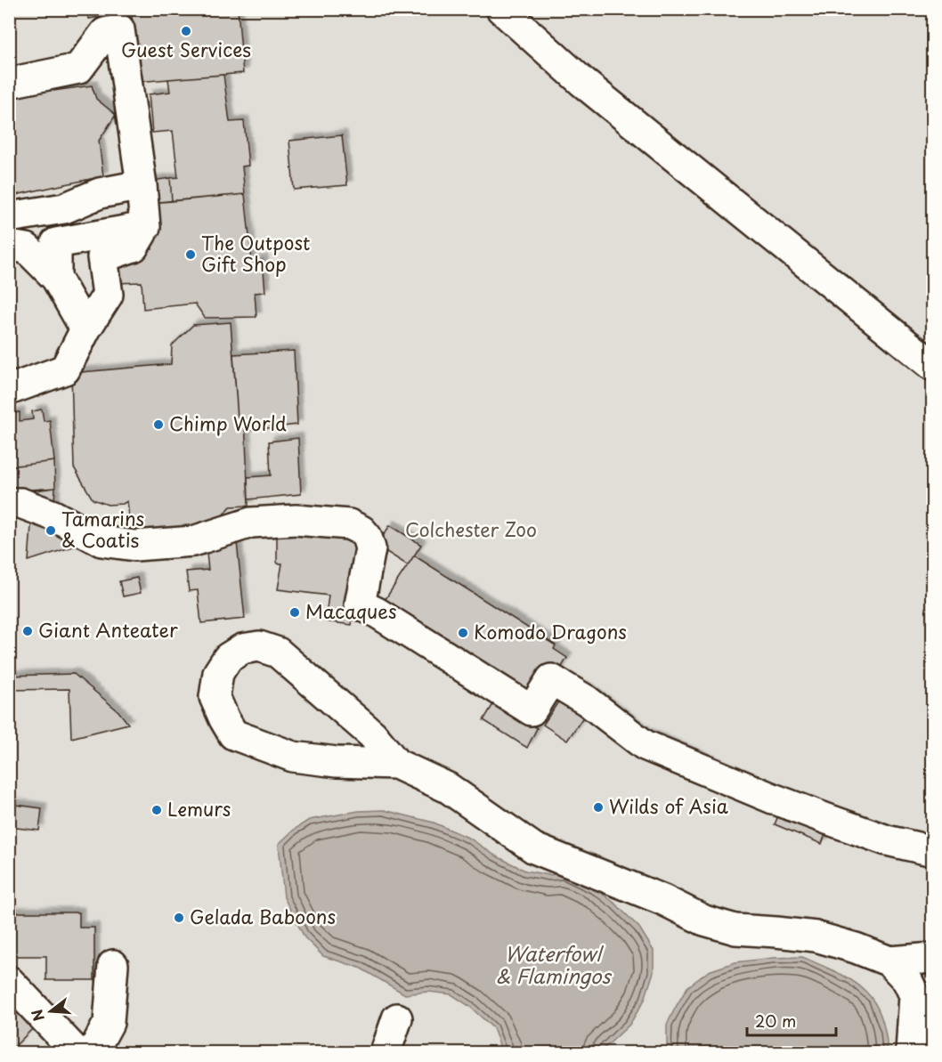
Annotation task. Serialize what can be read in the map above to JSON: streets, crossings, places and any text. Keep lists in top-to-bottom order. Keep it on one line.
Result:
{"water":["Waterfowl & Flamingos"],"parks":["Colchester Zoo"],"places":["Guest Services","The Outpost Gift Shop","Chimp World","Tamarins & Coatis","Macaques","Giant Anteater","Komodo Dragons","Wilds of Asia","Lemurs","Gelada Baboons"],"scale_bar":"20 m","north":"left"}
